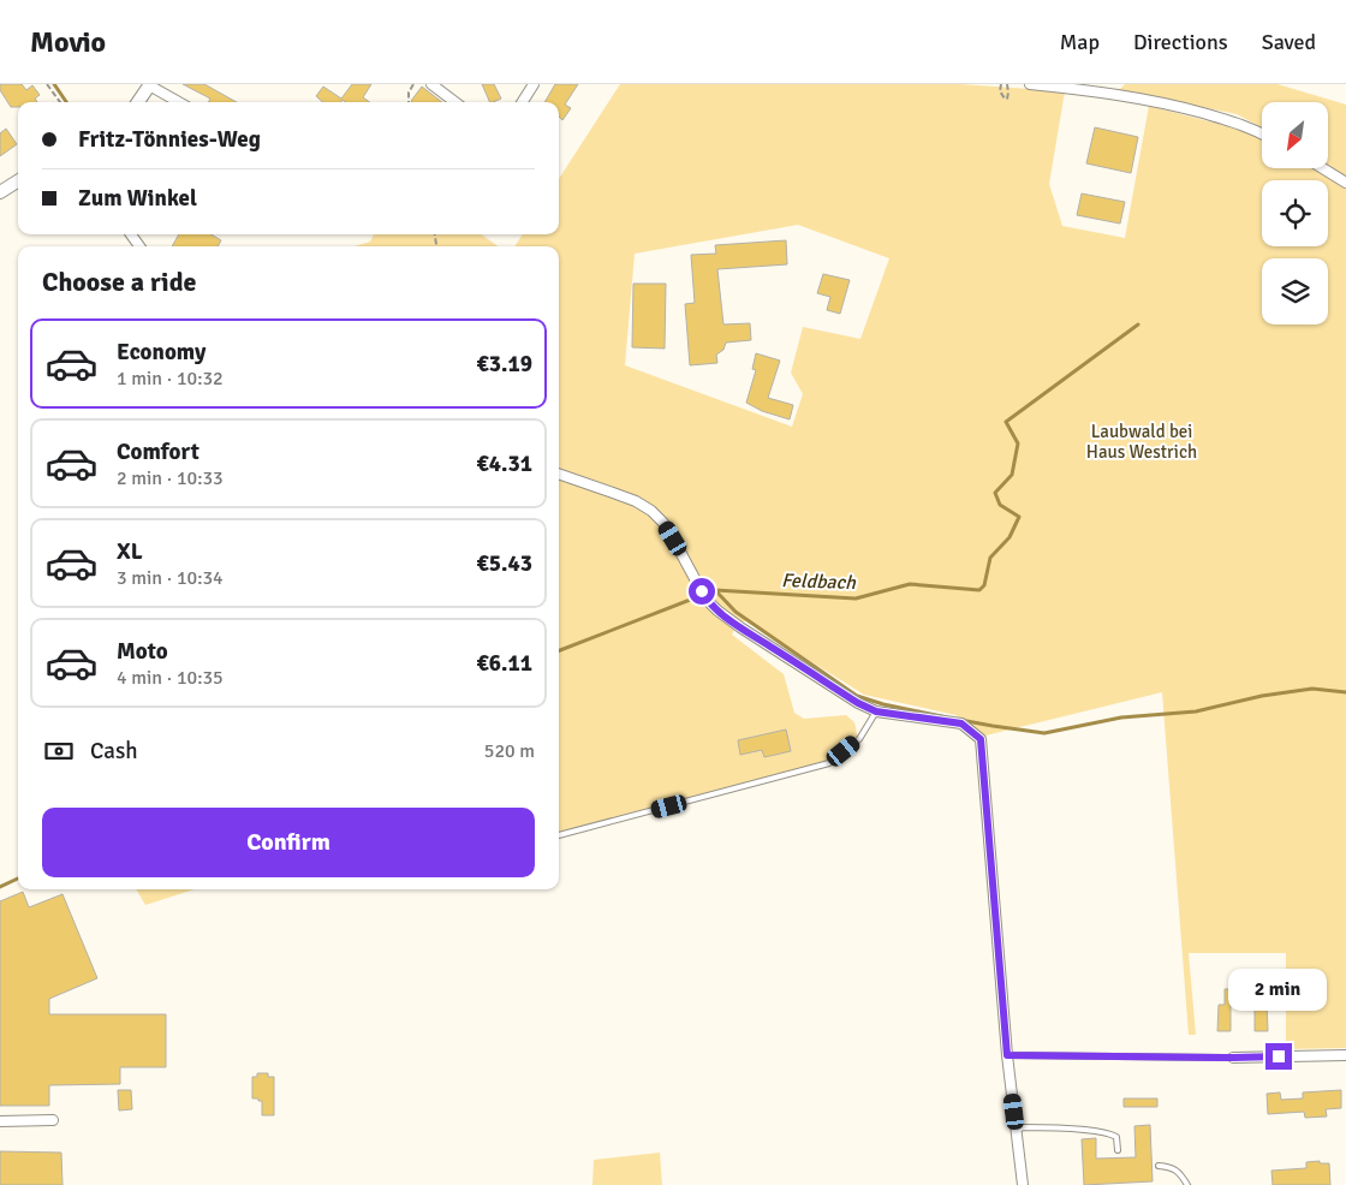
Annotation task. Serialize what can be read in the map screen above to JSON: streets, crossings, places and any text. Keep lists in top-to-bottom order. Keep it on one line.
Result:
{"water":["Feldbach"],"parks":["Laubwald bei Haus Westrich"],"north":"bottom left","page":{"header":"Movio","nav":["Map","Directions","Saved"],"banner":["Fritz-Tönnies-Weg","Zum Winkel"],"heading":"Choose a ride","list":[{"name":"Economy","note":"1 min · 10:32","value":"€3.19"},{"name":"Comfort","note":"2 min · 10:33","value":"€4.31"},{"name":"XL","note":"3 min · 10:34","value":"€5.43"},{"name":"Moto","note":"4 min · 10:35","value":"€6.11"}],"pay":["Cash","520 m"],"buttons":"Confirm","bubble":"2 min"}}
